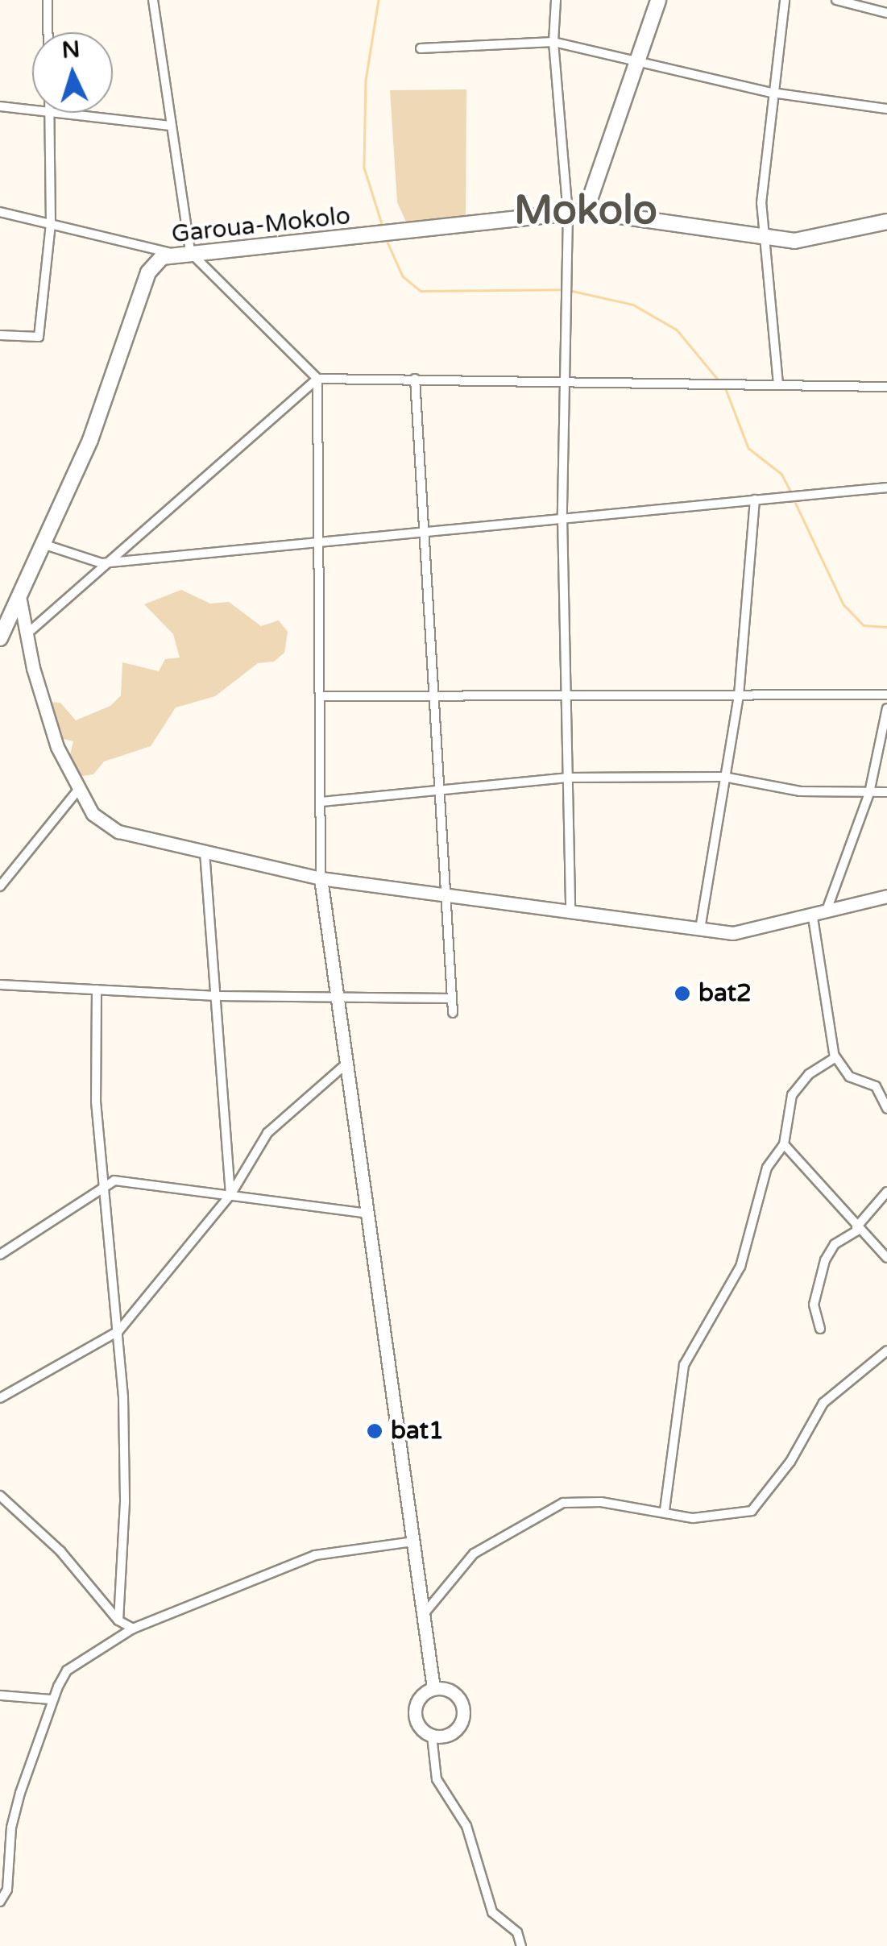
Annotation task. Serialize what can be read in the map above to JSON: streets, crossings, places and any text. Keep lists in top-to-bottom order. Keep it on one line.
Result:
{"streets":{"main road":["Garoua-Mokolo"]},"districts":["Mokolo"],"places":["bat2","bat1"],"north":"top"}
